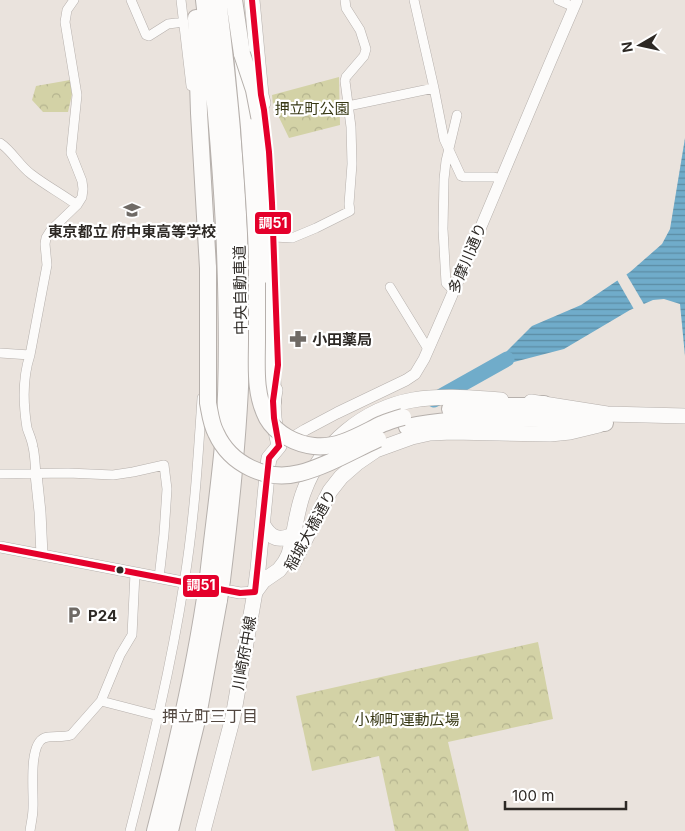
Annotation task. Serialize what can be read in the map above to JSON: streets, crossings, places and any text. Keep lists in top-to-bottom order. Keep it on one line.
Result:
{"streets":{"highway":["中央自動車道"],"main road":["稲城大橋通り","川崎府中線"],"street":["多摩川通り"]},"crossings":[["多摩川通り","川崎府中線"],["稲城大橋通り","川崎府中線"]],"districts":["押立町三丁目"],"parks":["押立町公園","小柳町運動広場"],"places":{"school or university":["東京都立 府中東高等学校"],"pharmacy":["小田薬局"],"parking":["P24"]},"lines":["transit line 調51"],"scale_bar":"100 m","north":"left"}
